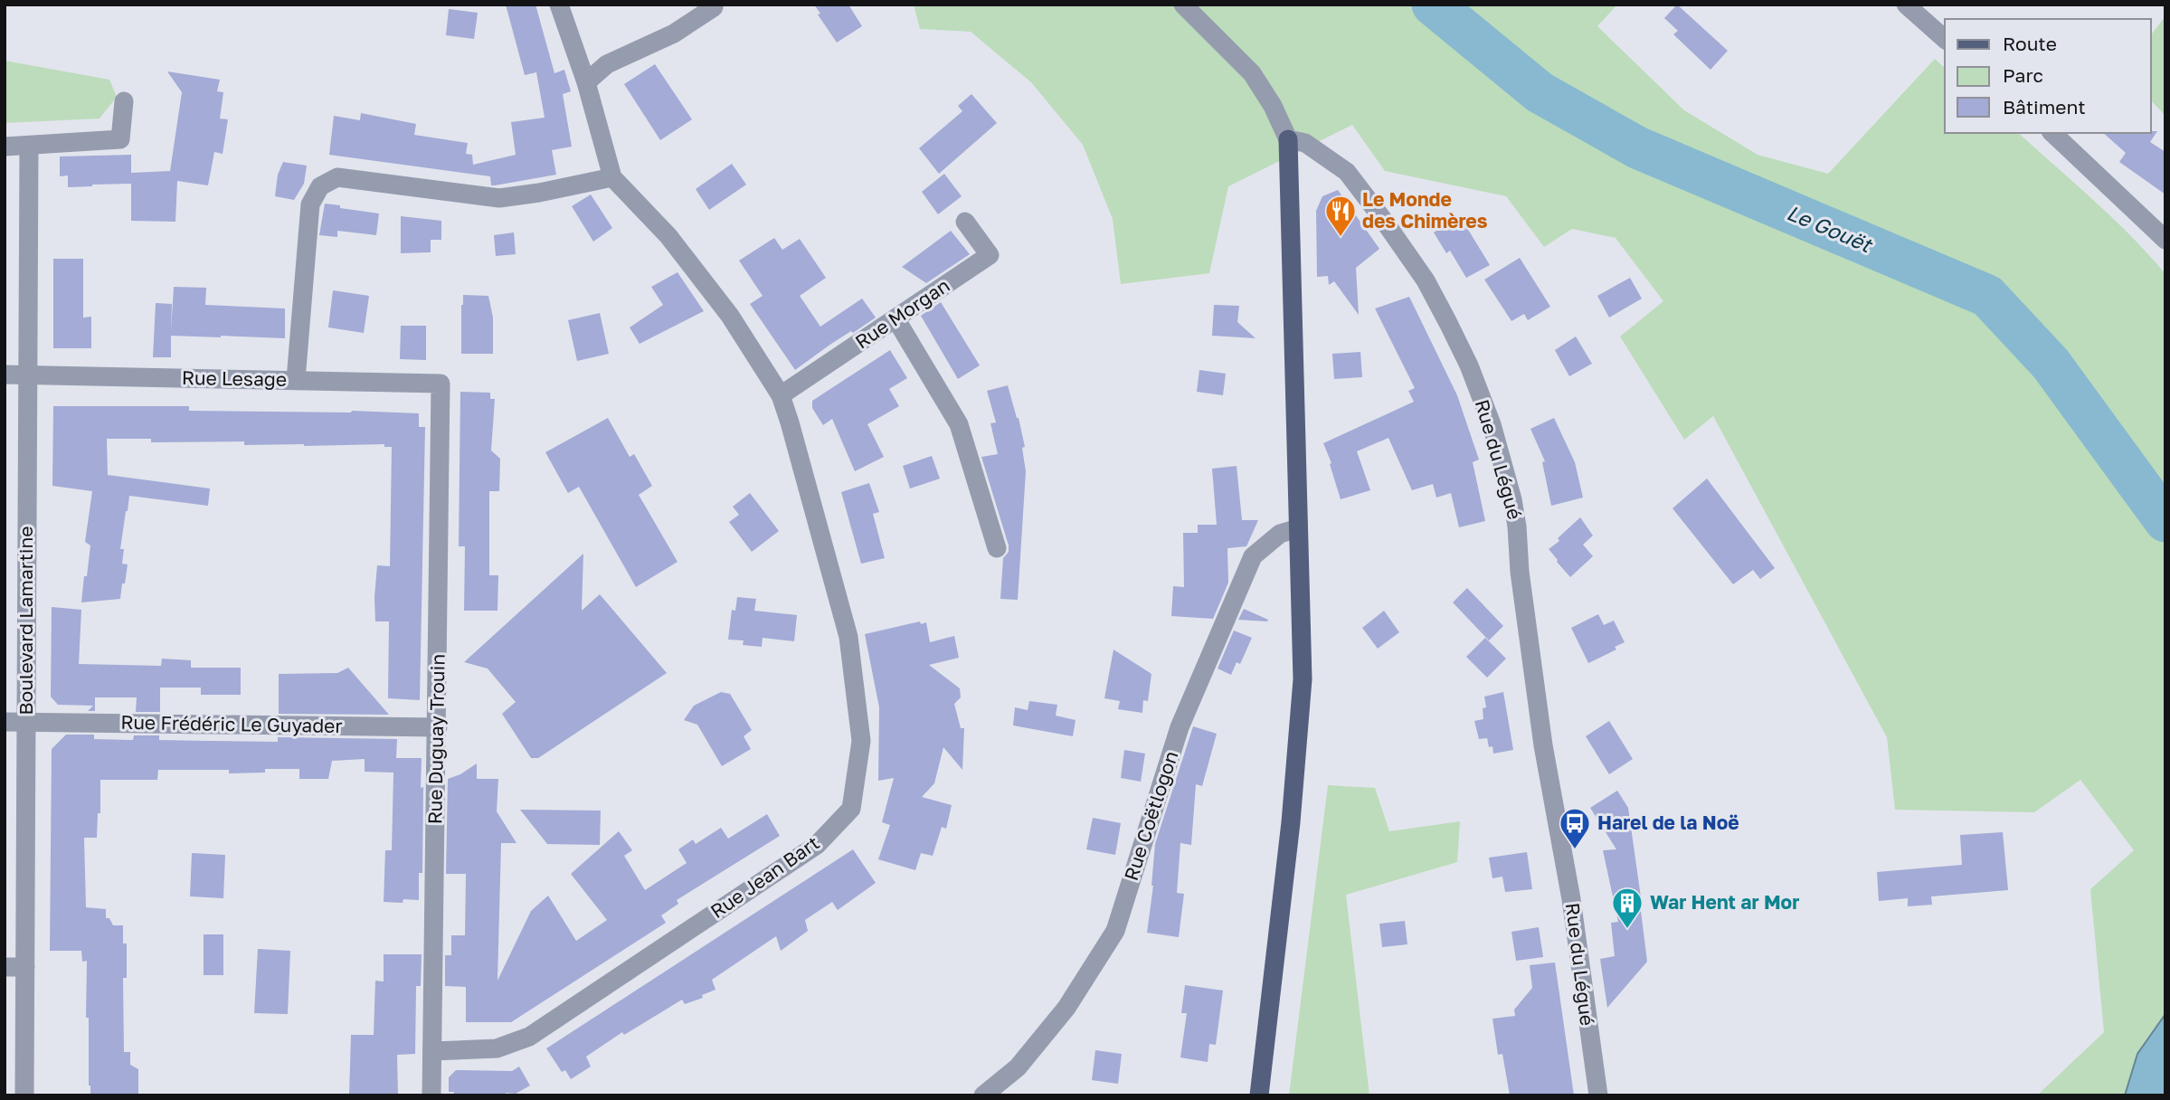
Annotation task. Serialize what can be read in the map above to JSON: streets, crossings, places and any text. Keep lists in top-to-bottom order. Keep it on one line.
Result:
{"streets":{"street":["Rue Morgan","Rue Lesage","Rue du Légué","Boulevard Lamartine","Rue Frédéric Le Guyader","Rue Duguay Trouin","Rue Coëtlogon","Rue Jean Bart"]},"crossings":[["Rue Morgan","Rue Jean Bart"],["Rue Lesage","Boulevard Lamartine"],["Rue Lesage","Rue Duguay Trouin"],["Boulevard Lamartine","Rue Frédéric Le Guyader"],["Rue Frédéric Le Guyader","Rue Duguay Trouin"],["Rue Duguay Trouin","Rue Jean Bart"]],"water":["Le Gouët"],"places":{"restaurant":["Le Monde des Chimères"],"bus stop":["Harel de la Noë"],"building":["War Hent ar Mor"]},"legend":["Route","Parc","Bâtiment"]}
